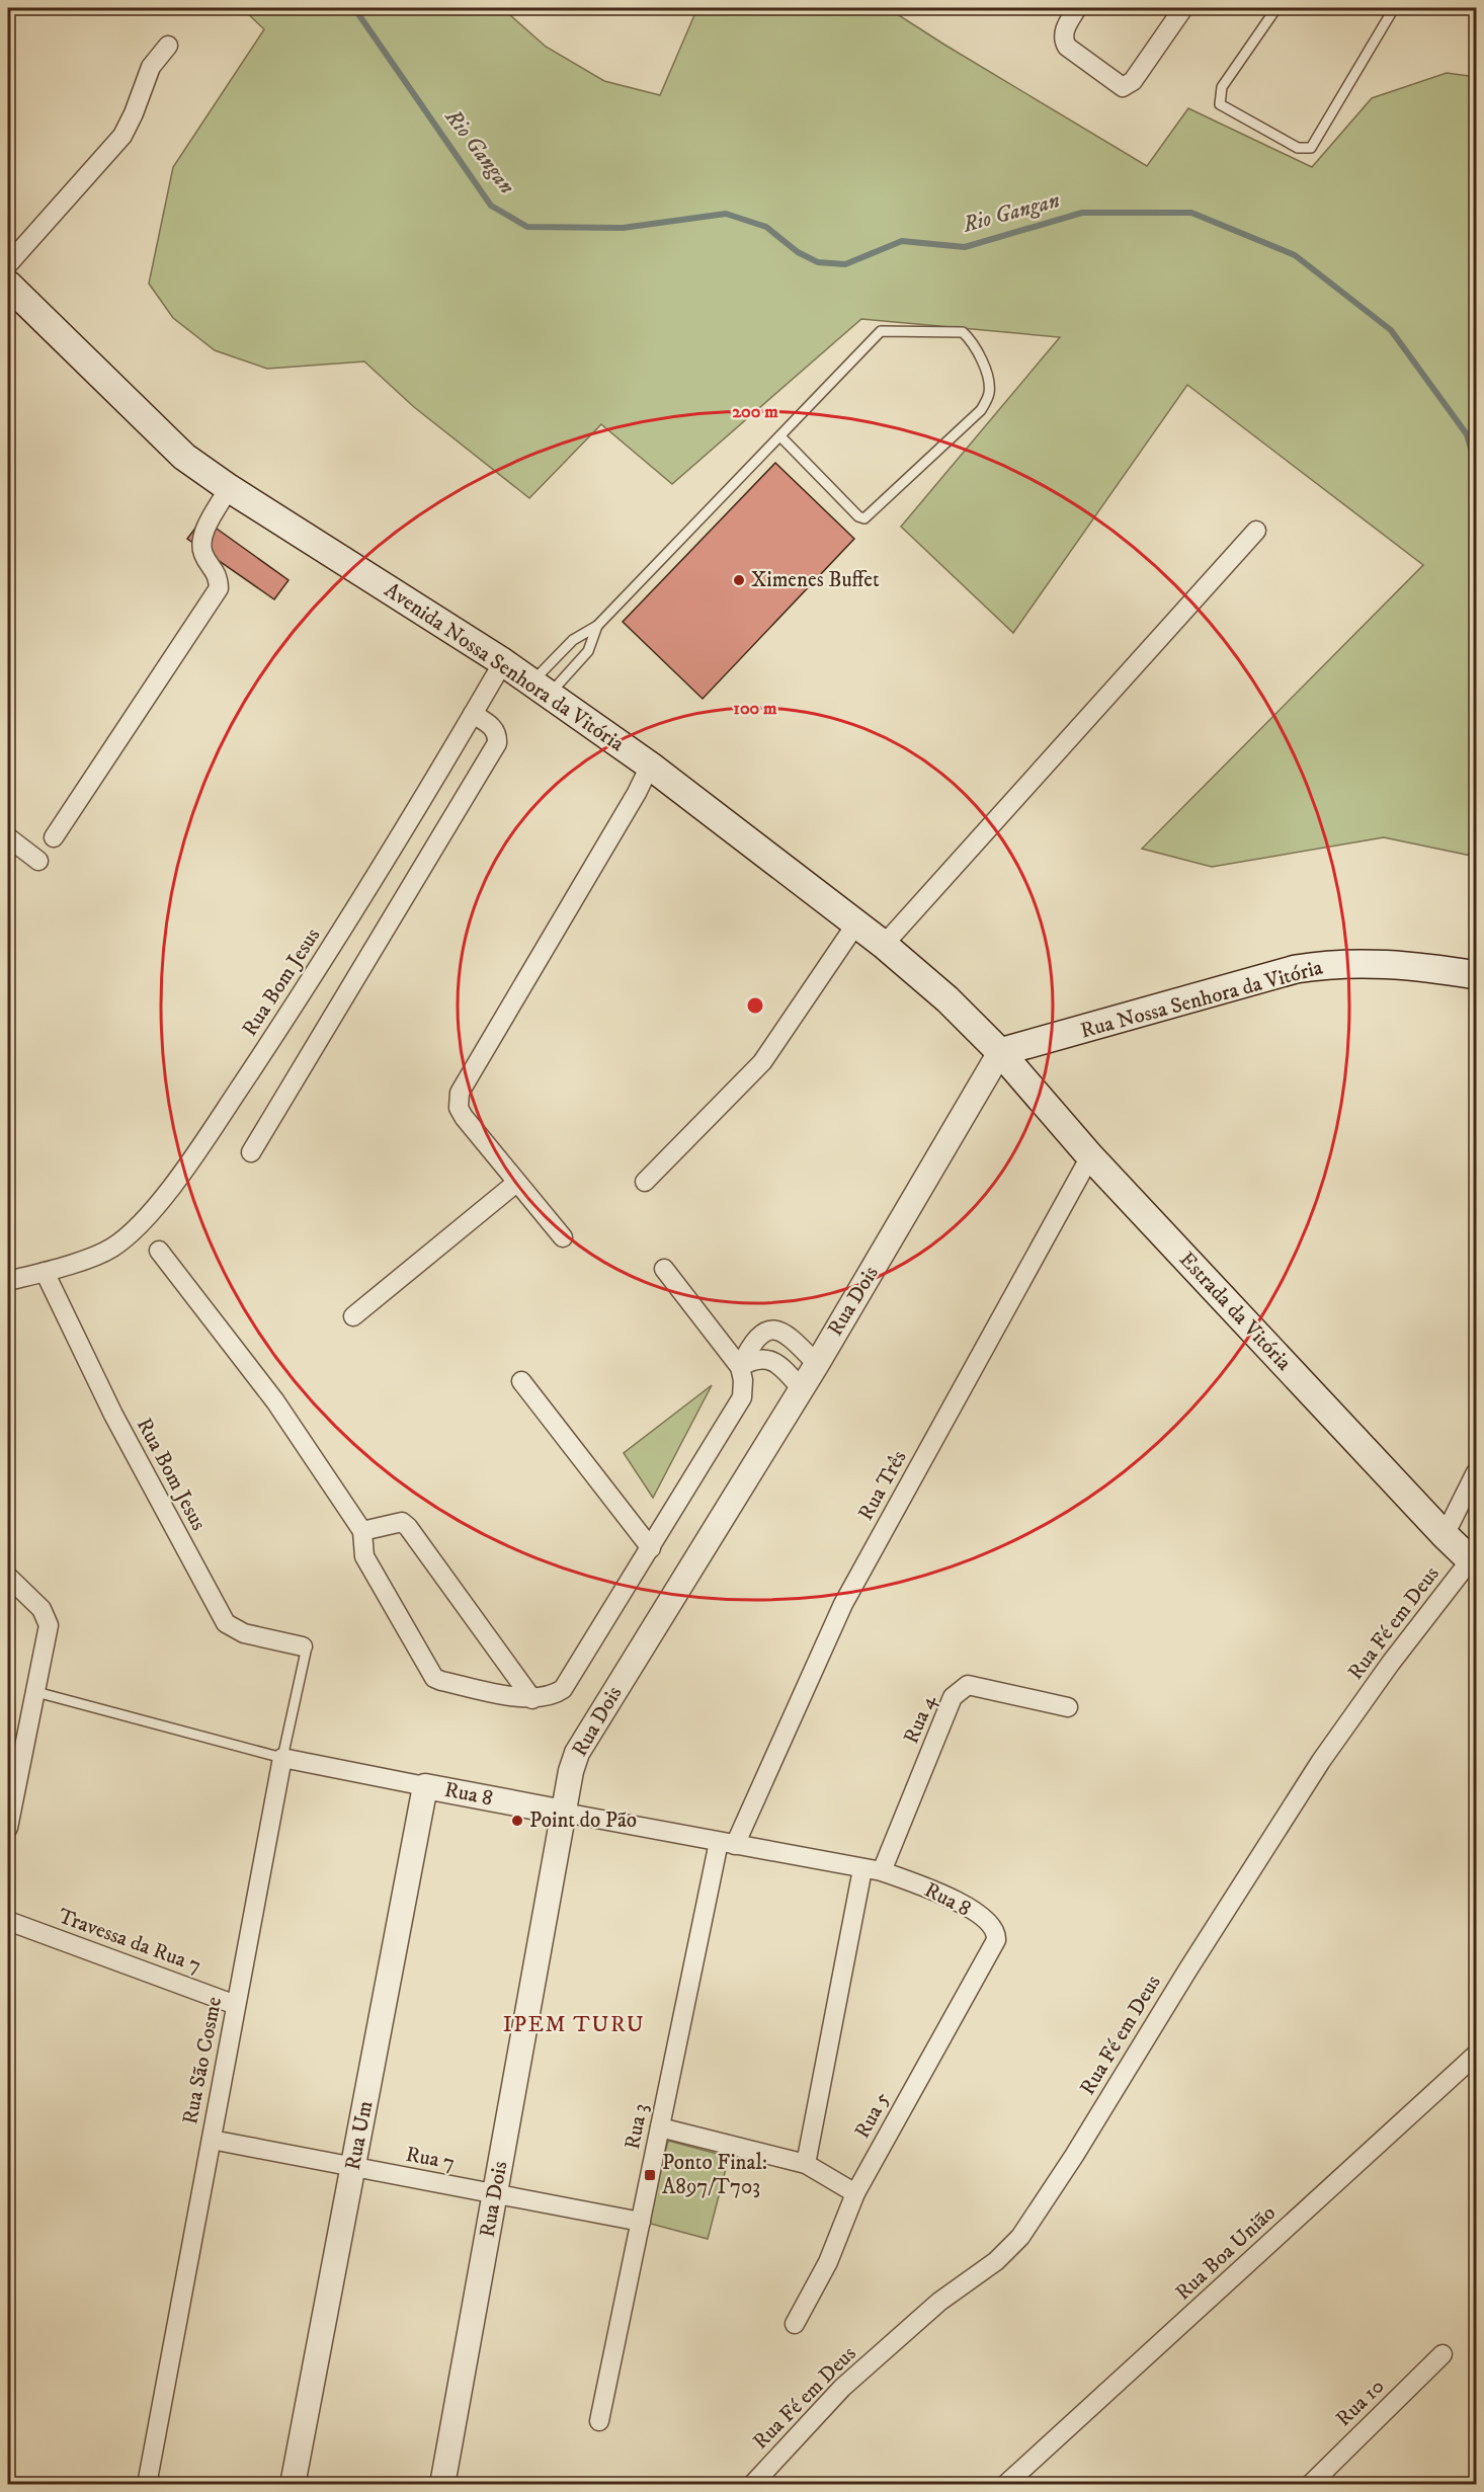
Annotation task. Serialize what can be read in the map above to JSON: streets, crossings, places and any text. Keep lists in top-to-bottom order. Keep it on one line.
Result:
{"streets":{"main road":["Avenida Nossa Senhora da Vitória","Rua Nossa Senhora da Vitória","Estrada da Vitória"],"street":["Rua Bom Jesus","Rua Dois","Rua Três","Rua Fé em Deus","Rua 4","Rua 8","Travessa da Rua 7","Rua São Cosme","Rua 5","Rua 3","Rua Um","Rua 7","Rua Boa União","Rua 10"]},"crossings":[["Avenida Nossa Senhora da Vitória","Rua Bom Jesus"],["Avenida Nossa Senhora da Vitória","Rua Nossa Senhora da Vitória"],["Avenida Nossa Senhora da Vitória","Rua Dois"],["Avenida Nossa Senhora da Vitória","Estrada da Vitória"],["Rua Bom Jesus","Rua São Cosme"],["Rua Nossa Senhora da Vitória","Rua Dois"],["Rua Nossa Senhora da Vitória","Estrada da Vitória"],["Rua Dois","Estrada da Vitória"],["Rua Dois","Rua 8"],["Rua Dois","Rua 7"],["Estrada da Vitória","Rua Três"],["Estrada da Vitória","Rua Fé em Deus"],["Rua Três","Rua 8"],["Rua Três","Rua 3"],["Rua 4","Rua 8"],["Rua 8","Rua São Cosme"],["Rua 8","Rua 5"],["Rua 8","Rua 3"],["Rua 8","Rua Um"],["Travessa da Rua 7","Rua São Cosme"],["Rua São Cosme","Rua 7"],["Rua 3","Rua 7"],["Rua Um","Rua 7"]],"districts":["IPEM TURU"],"water":["Rio Gangan"],"places":{"other":["Ximenes Buffet","Point do Pão"],"transit":["Ponto Final: A897/T703"]},"rings":["200 m","100 m"]}
